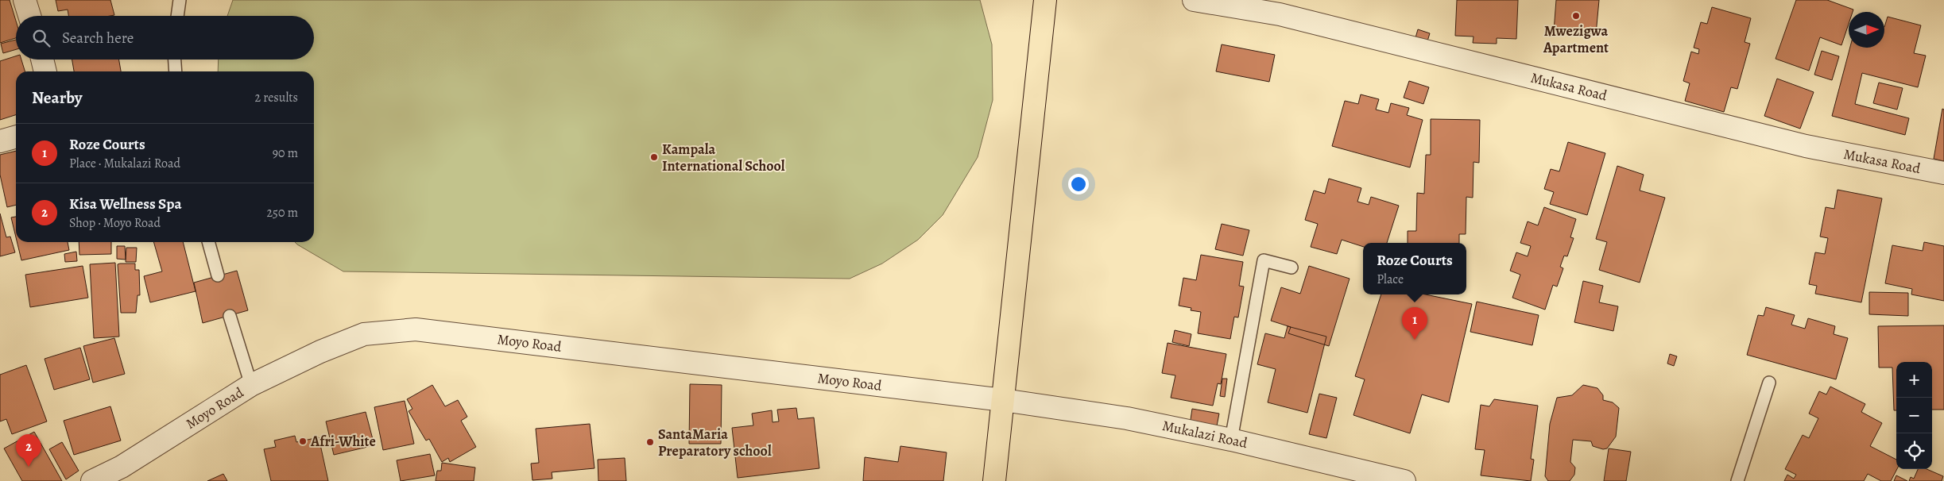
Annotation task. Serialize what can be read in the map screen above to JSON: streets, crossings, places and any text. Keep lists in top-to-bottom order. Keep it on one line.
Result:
{"streets":{"street":["Mukasa Road","Moyo Road","Mukalazi Road"]},"crossings":[["Moyo Road","Mukalazi Road"]],"places":["Mwezigwa Apartment","Kampala International School","Afri-White","SantaMaria Preparatory school"],"north":"right","page":{"search":"Search here","heading":["Nearby","2 results"],"list":[{"mark":"1","name":"Roze Courts","note":"Place · Mukalazi Road","value":"90 m"},{"mark":"2","name":"Kisa Wellness Spa","note":"Shop · Moyo Road","value":"250 m"}],"popup":["Roze Courts","Place"],"pins":["1","2"],"map_buttons":["+","−"]}}
